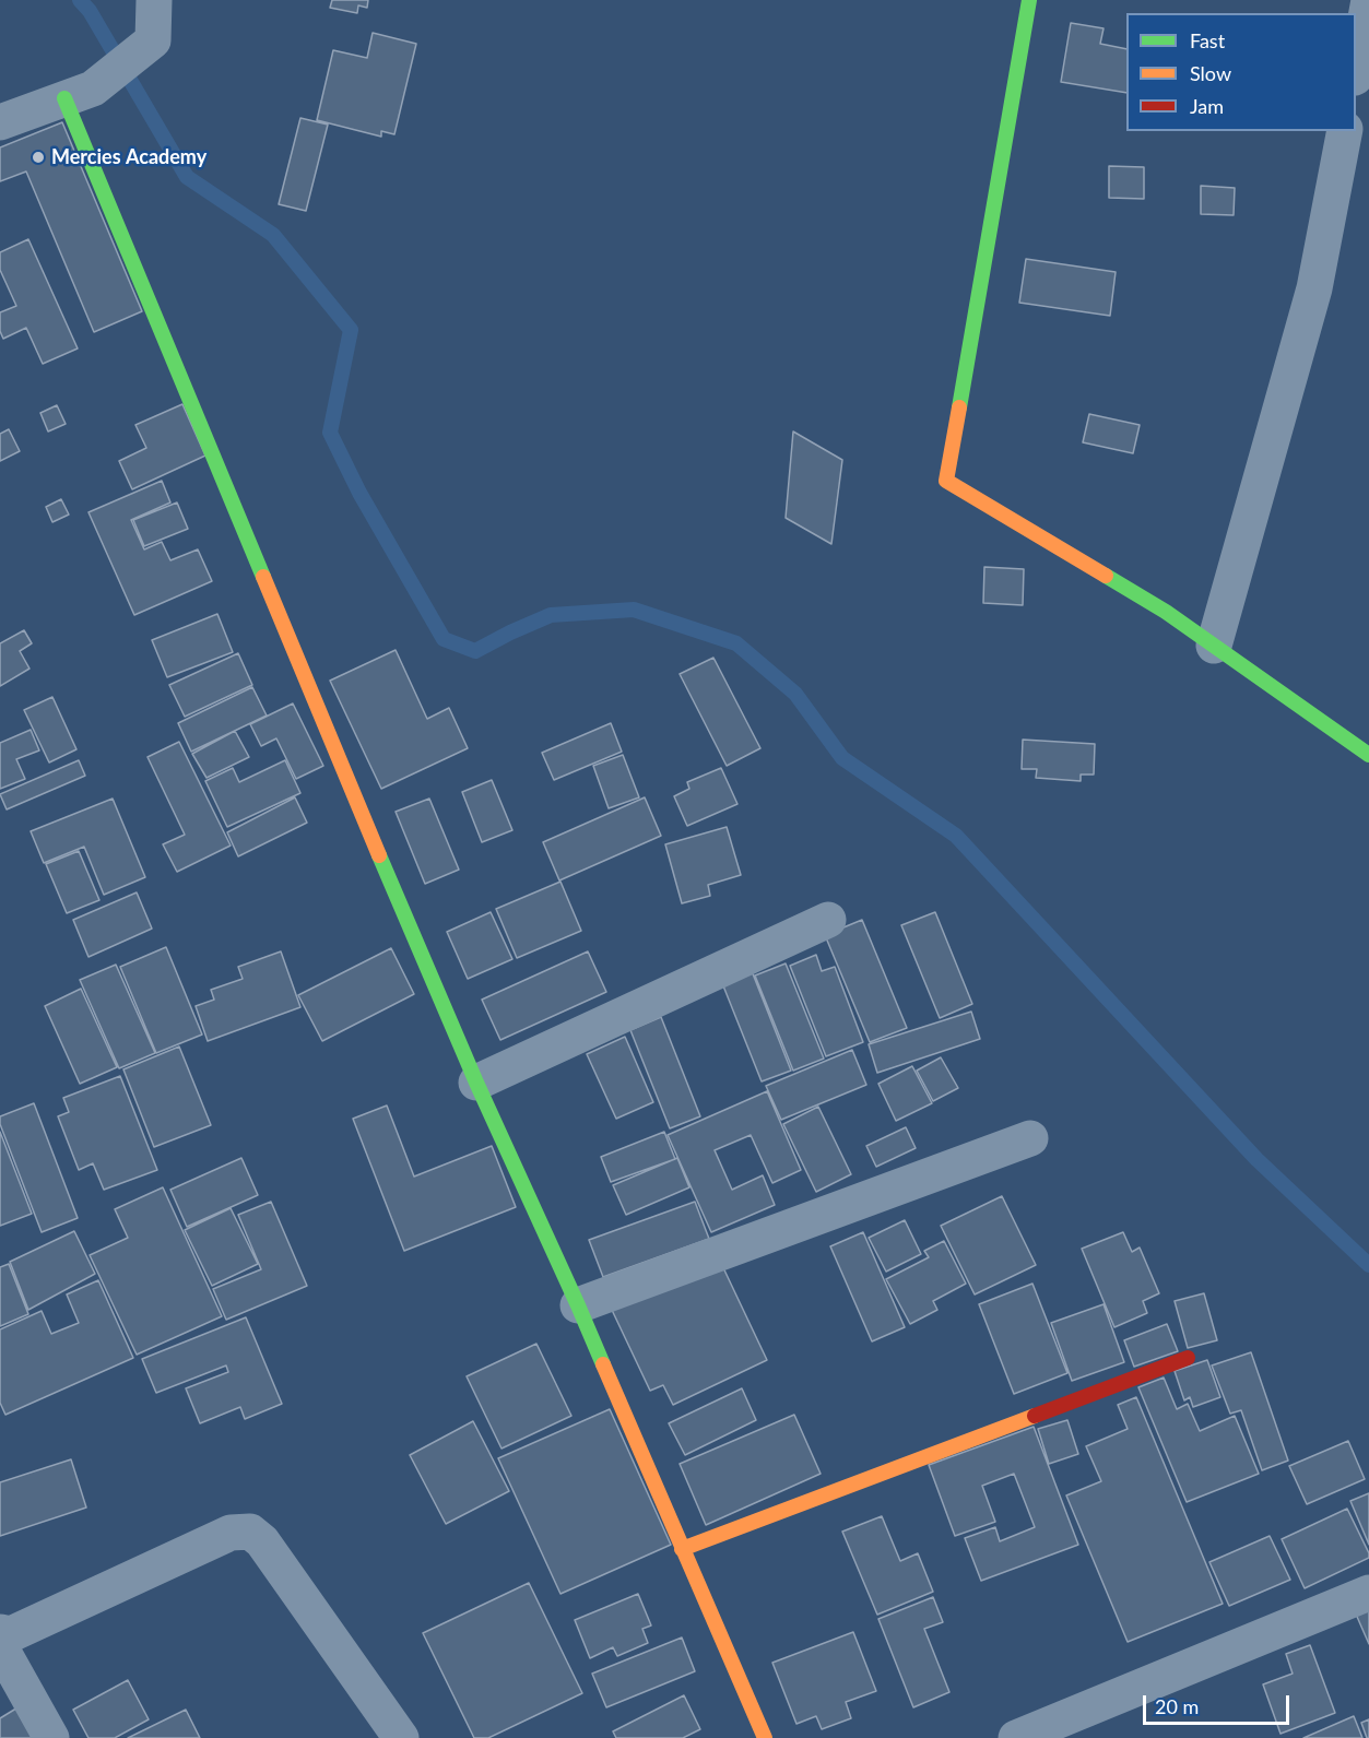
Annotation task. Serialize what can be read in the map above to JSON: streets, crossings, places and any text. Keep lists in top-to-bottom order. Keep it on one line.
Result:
{"places":["Mercies Academy"],"legend":["Fast","Slow","Jam"],"scale_bar":"20 m"}
